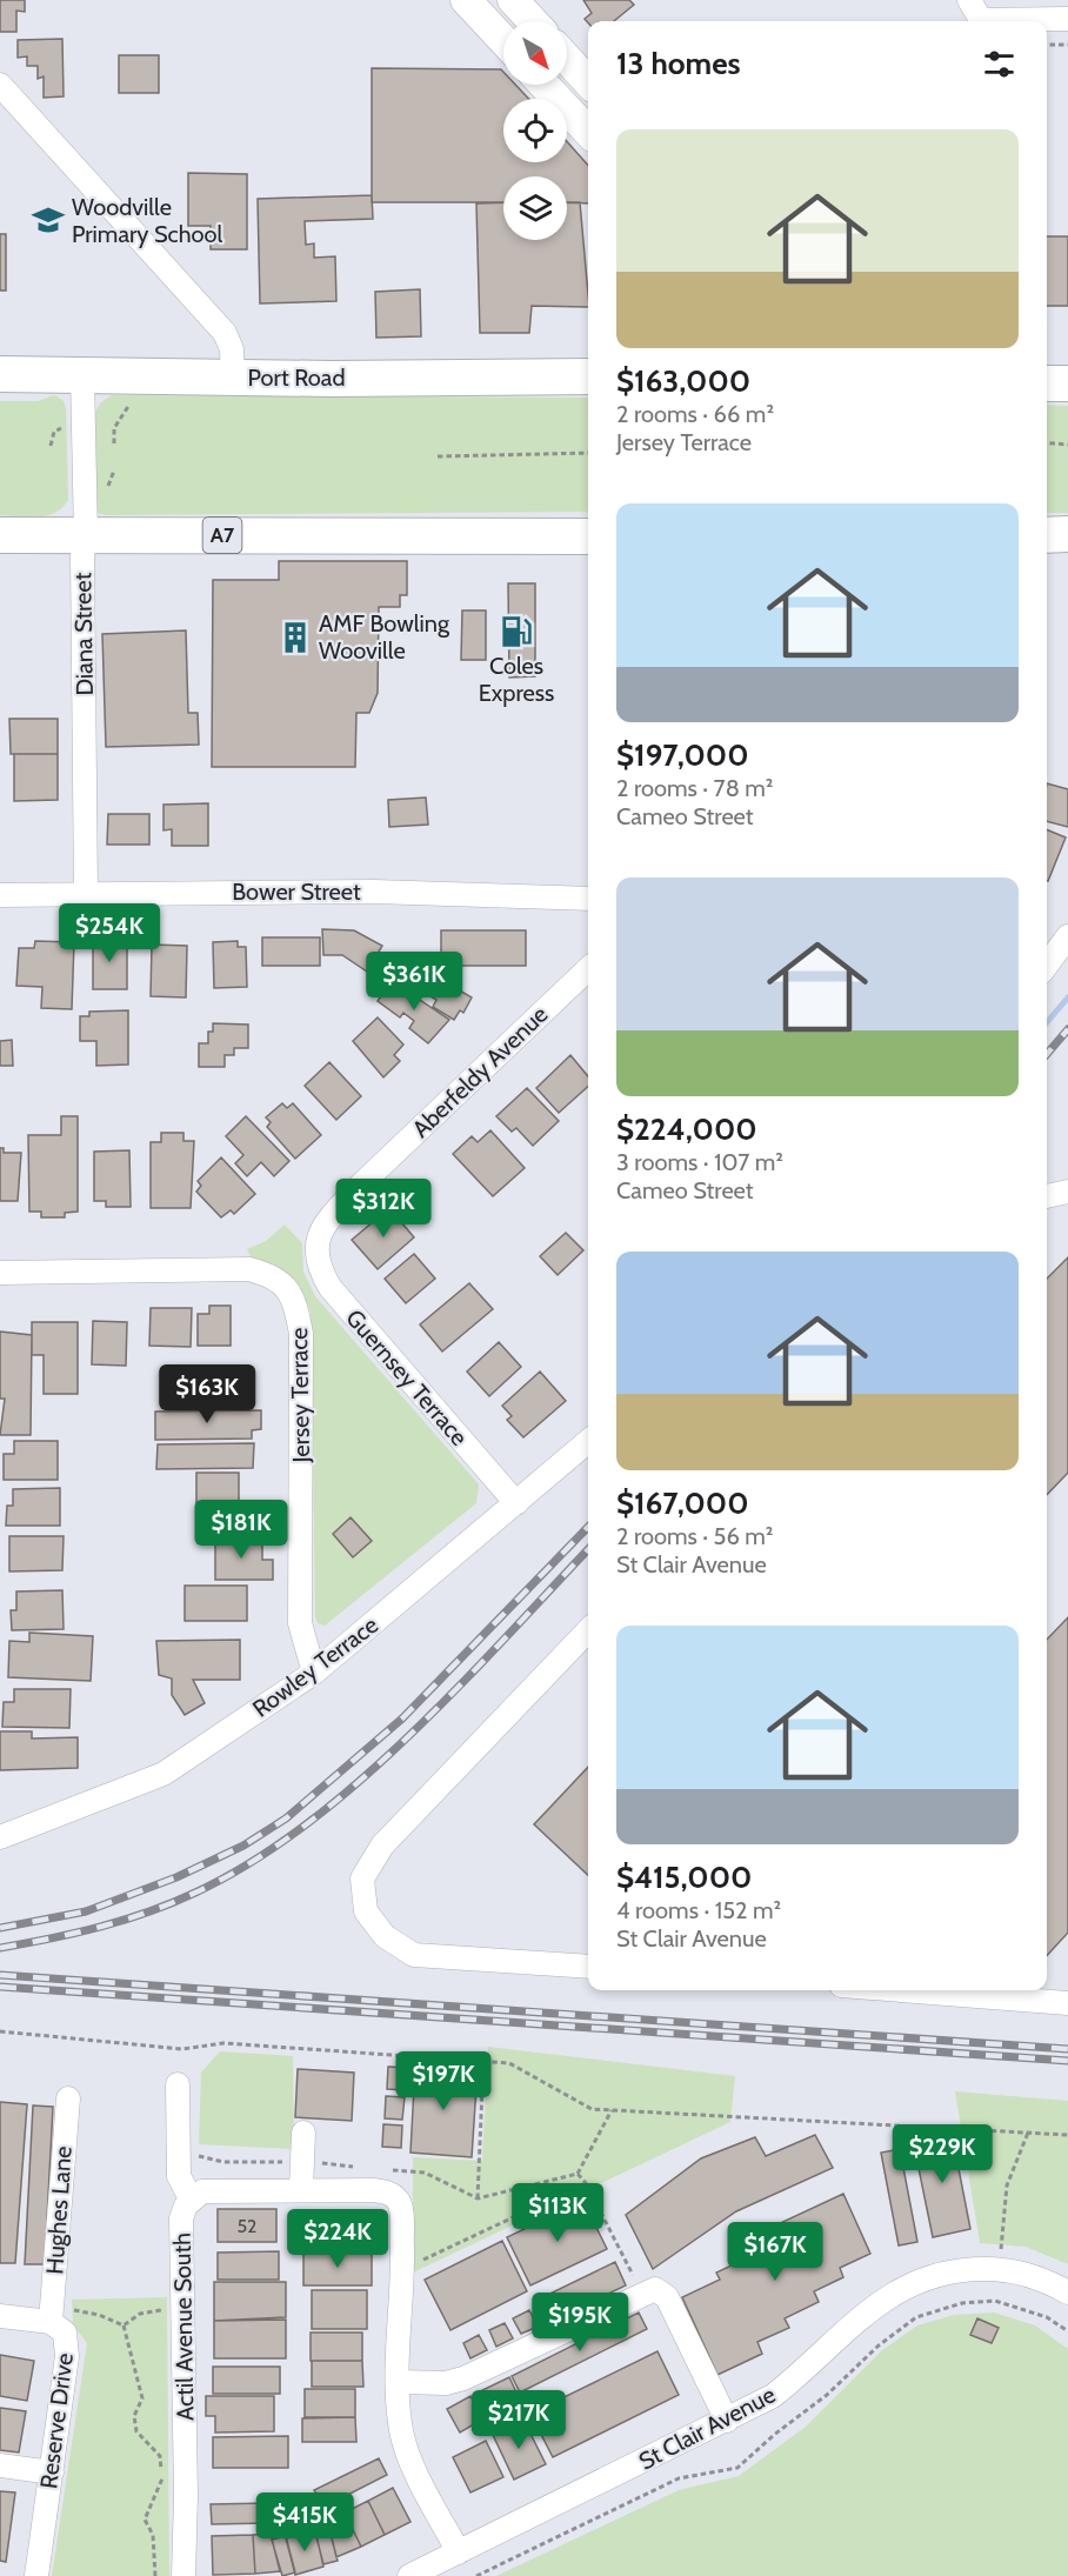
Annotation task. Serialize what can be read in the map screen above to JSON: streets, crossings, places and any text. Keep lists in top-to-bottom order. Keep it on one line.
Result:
{"streets":{"highway":["Port Road","A7"],"street":["Diana Street","Bower Street","Aberfeldy Avenue","Guernsey Terrace","Jersey Terrace","Rowley Terrace","Hughes Lane","Actil Avenue South","Reserve Drive","St Clair Avenue"]},"crossings":[["Port Road","Diana Street"],["A7","Diana Street"],["Diana Street","Bower Street"],["Aberfeldy Avenue","Guernsey Terrace"],["Guernsey Terrace","Rowley Terrace"],["Jersey Terrace","Rowley Terrace"],["Hughes Lane","Reserve Drive"]],"places":{"school or university":["Woodville Primary School"],"fuel station":["Coles Express"],"building":["AMF Bowling Wooville"]},"house_numbers":["52"],"north":"bottom right","page":{"heading":"13 homes","list":[{"name":"$163,000","note":"2 rooms · 66 m² · Jersey Terrace"},{"name":"$197,000","note":"2 rooms · 78 m² · Cameo Street"},{"name":"$224,000","note":"3 rooms · 107 m² · Cameo Street"},{"name":"$167,000","note":"2 rooms · 56 m² · St Clair Avenue"},{"name":"$415,000","note":"4 rooms · 152 m² · St Clair Avenue"}],"price":["$254K","$361K","$312K","$163K","$181K","$197K","$229K","$113K","$224K","$167K","$195K","$217K","$415K"]}}
